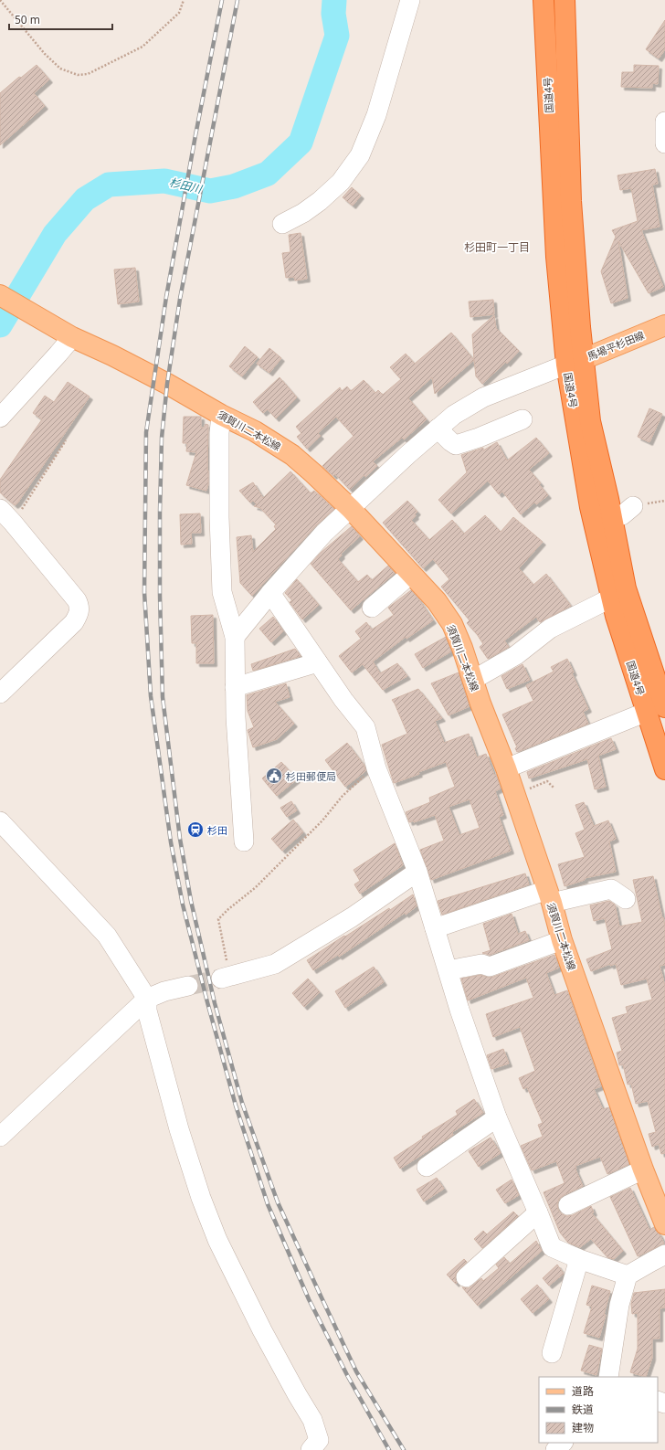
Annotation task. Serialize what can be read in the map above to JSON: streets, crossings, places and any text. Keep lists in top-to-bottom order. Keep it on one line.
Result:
{"streets":{"highway":["国道4号"],"main road":["馬場平杉田線","須賀川二本松線"]},"crossings":[["国道4号","馬場平杉田線"]],"districts":["杉田町一丁目"],"water":["杉田川"],"places":{"public building":["杉田郵便局"],"station":["杉田"]},"legend":["道路","鉄道","建物"],"scale_bar":"50 m"}
